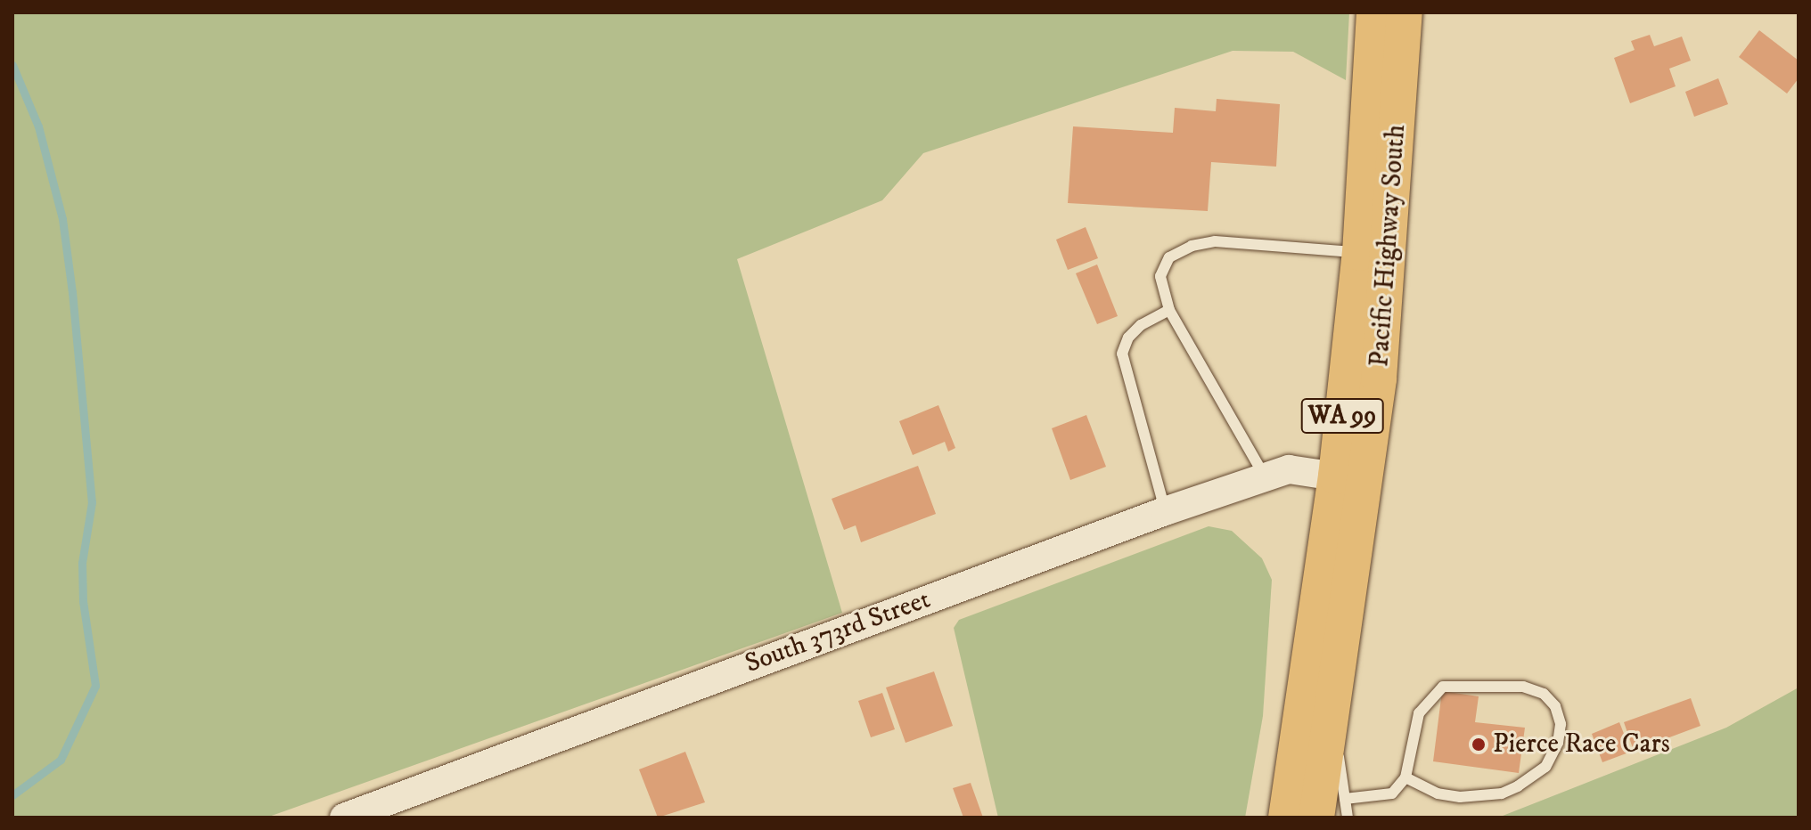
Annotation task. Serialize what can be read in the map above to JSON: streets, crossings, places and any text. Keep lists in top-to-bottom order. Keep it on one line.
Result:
{"streets":{"main road":["Pacific Highway South","WA 99"],"street":["South 373rd Street"]},"crossings":[["Pacific Highway South","South 373rd Street"]],"places":["Pierce Race Cars"]}
